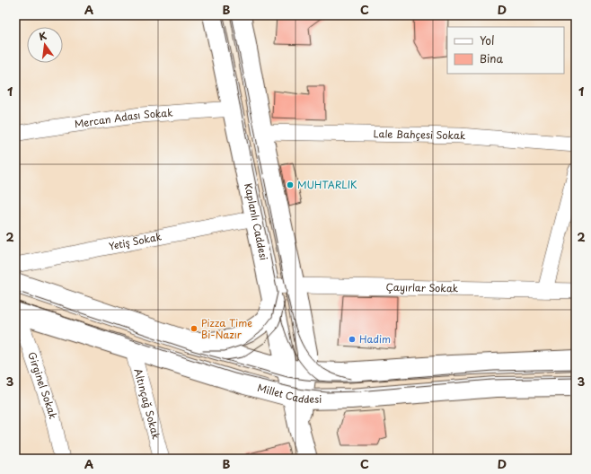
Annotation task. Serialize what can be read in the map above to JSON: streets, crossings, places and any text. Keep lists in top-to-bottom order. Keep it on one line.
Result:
{"streets":{"main road":["Kaplanlı Caddesi","Millet Caddesi"],"street":["Mercan Adası Sokak","Lale Bahçesi Sokak","Yetiş Sokak","Çayırlar Sokak","Girginel Sokak","Altınçağ Sokak"]},"crossings":[["Mercan Adası Sokak","Kaplanlı Caddesi"],["Lale Bahçesi Sokak","Kaplanlı Caddesi"],["Kaplanlı Caddesi","Yetiş Sokak"],["Kaplanlı Caddesi","Çayırlar Sokak"],["Kaplanlı Caddesi","Millet Caddesi"],["Girginel Sokak","Millet Caddesi"],["Millet Caddesi","Altınçağ Sokak"]],"places":["MUHTARLIK","Pizza Time Bi-Nazır","Hadim"],"legend":["Yol","Bina"],"north":"top","grid":{"columns":["A","B","C","D"],"rows":["1","2","3"]}}
